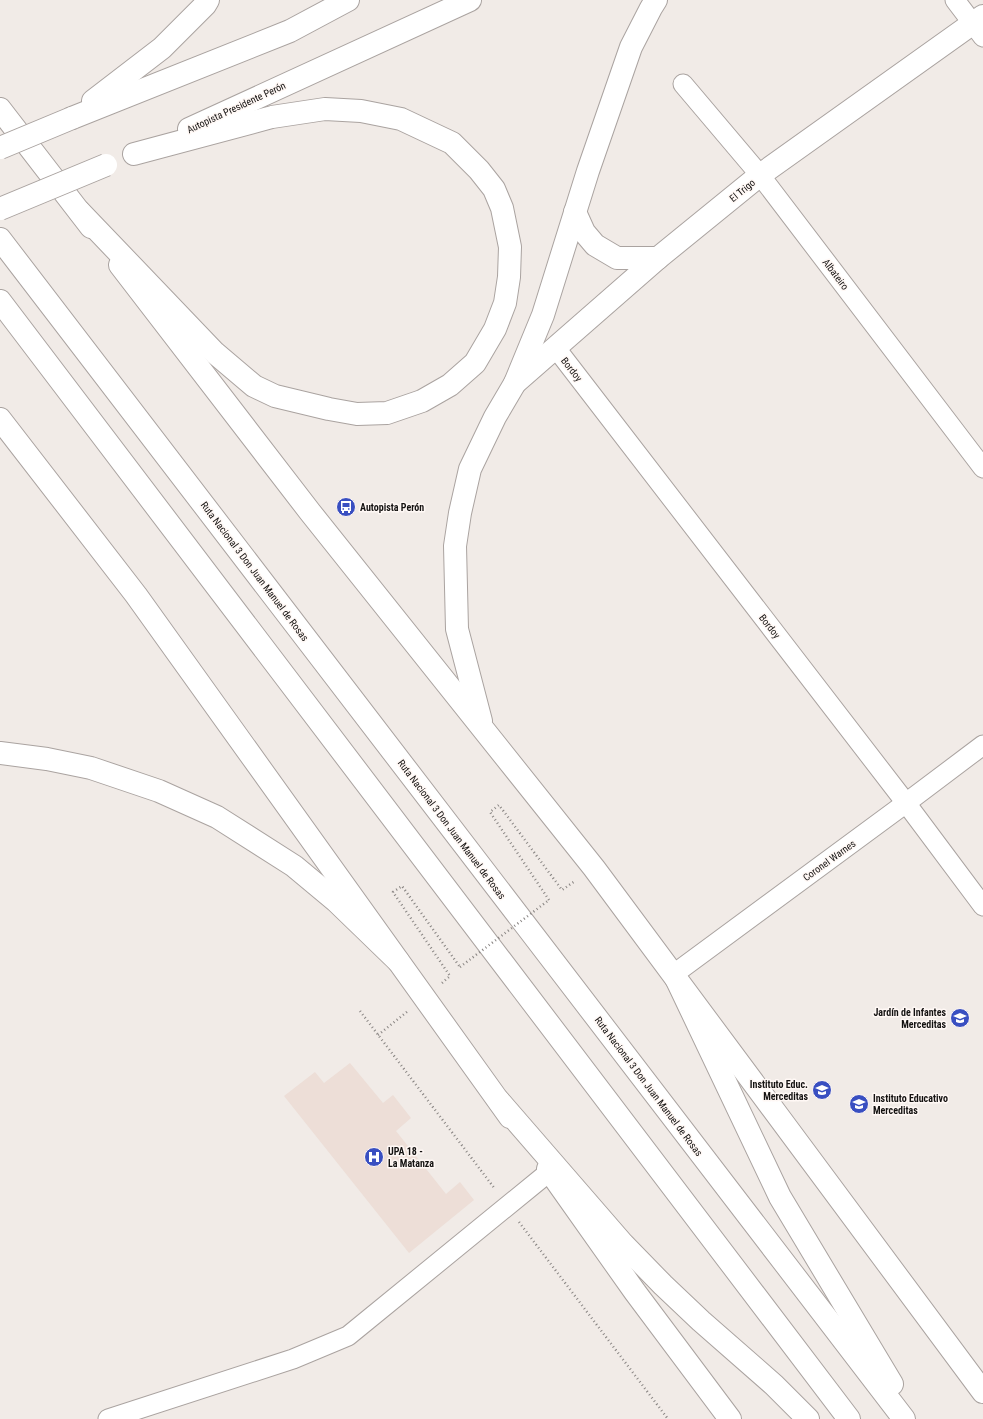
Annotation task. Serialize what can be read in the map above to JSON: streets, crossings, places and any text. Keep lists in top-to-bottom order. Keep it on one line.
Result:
{"streets":{"main road":["Autopista Presidente Perón","El Trigo","Ruta Nacional 3 Don Juan Manuel de Rosas"],"street":["Albateiro","Bordoy","Coronel Warnes"]},"crossings":[["El Trigo","Albateiro"],["El Trigo","Bordoy"],["Bordoy","Coronel Warnes"]],"places":{"bus stop":["Autopista Perón"],"school or university":["Jardín de Infantes Merceditas","Instituto Educ. Merceditas","Instituto Educativo Merceditas"],"hospital":["UPA 18 - La Matanza"]}}
